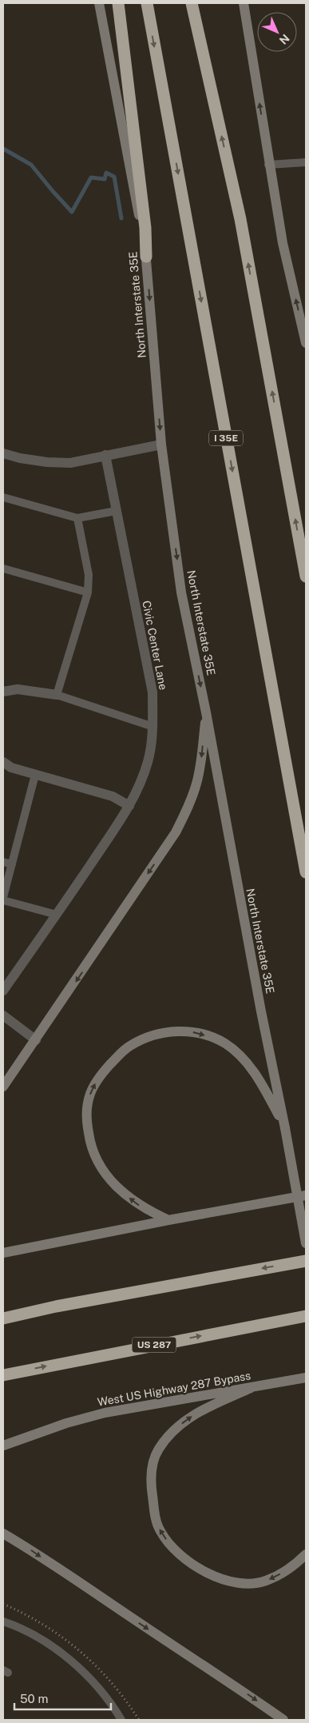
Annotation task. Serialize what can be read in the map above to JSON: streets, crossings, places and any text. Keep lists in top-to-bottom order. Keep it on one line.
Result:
{"streets":{"highway":["I 35E","US 287"],"main road":["North Interstate 35E","West US Highway 287 Bypass"],"street":["Civic Center Lane"]},"one_way":["North Interstate 35E"],"scale_bar":"50 m","north":"bottom right"}
